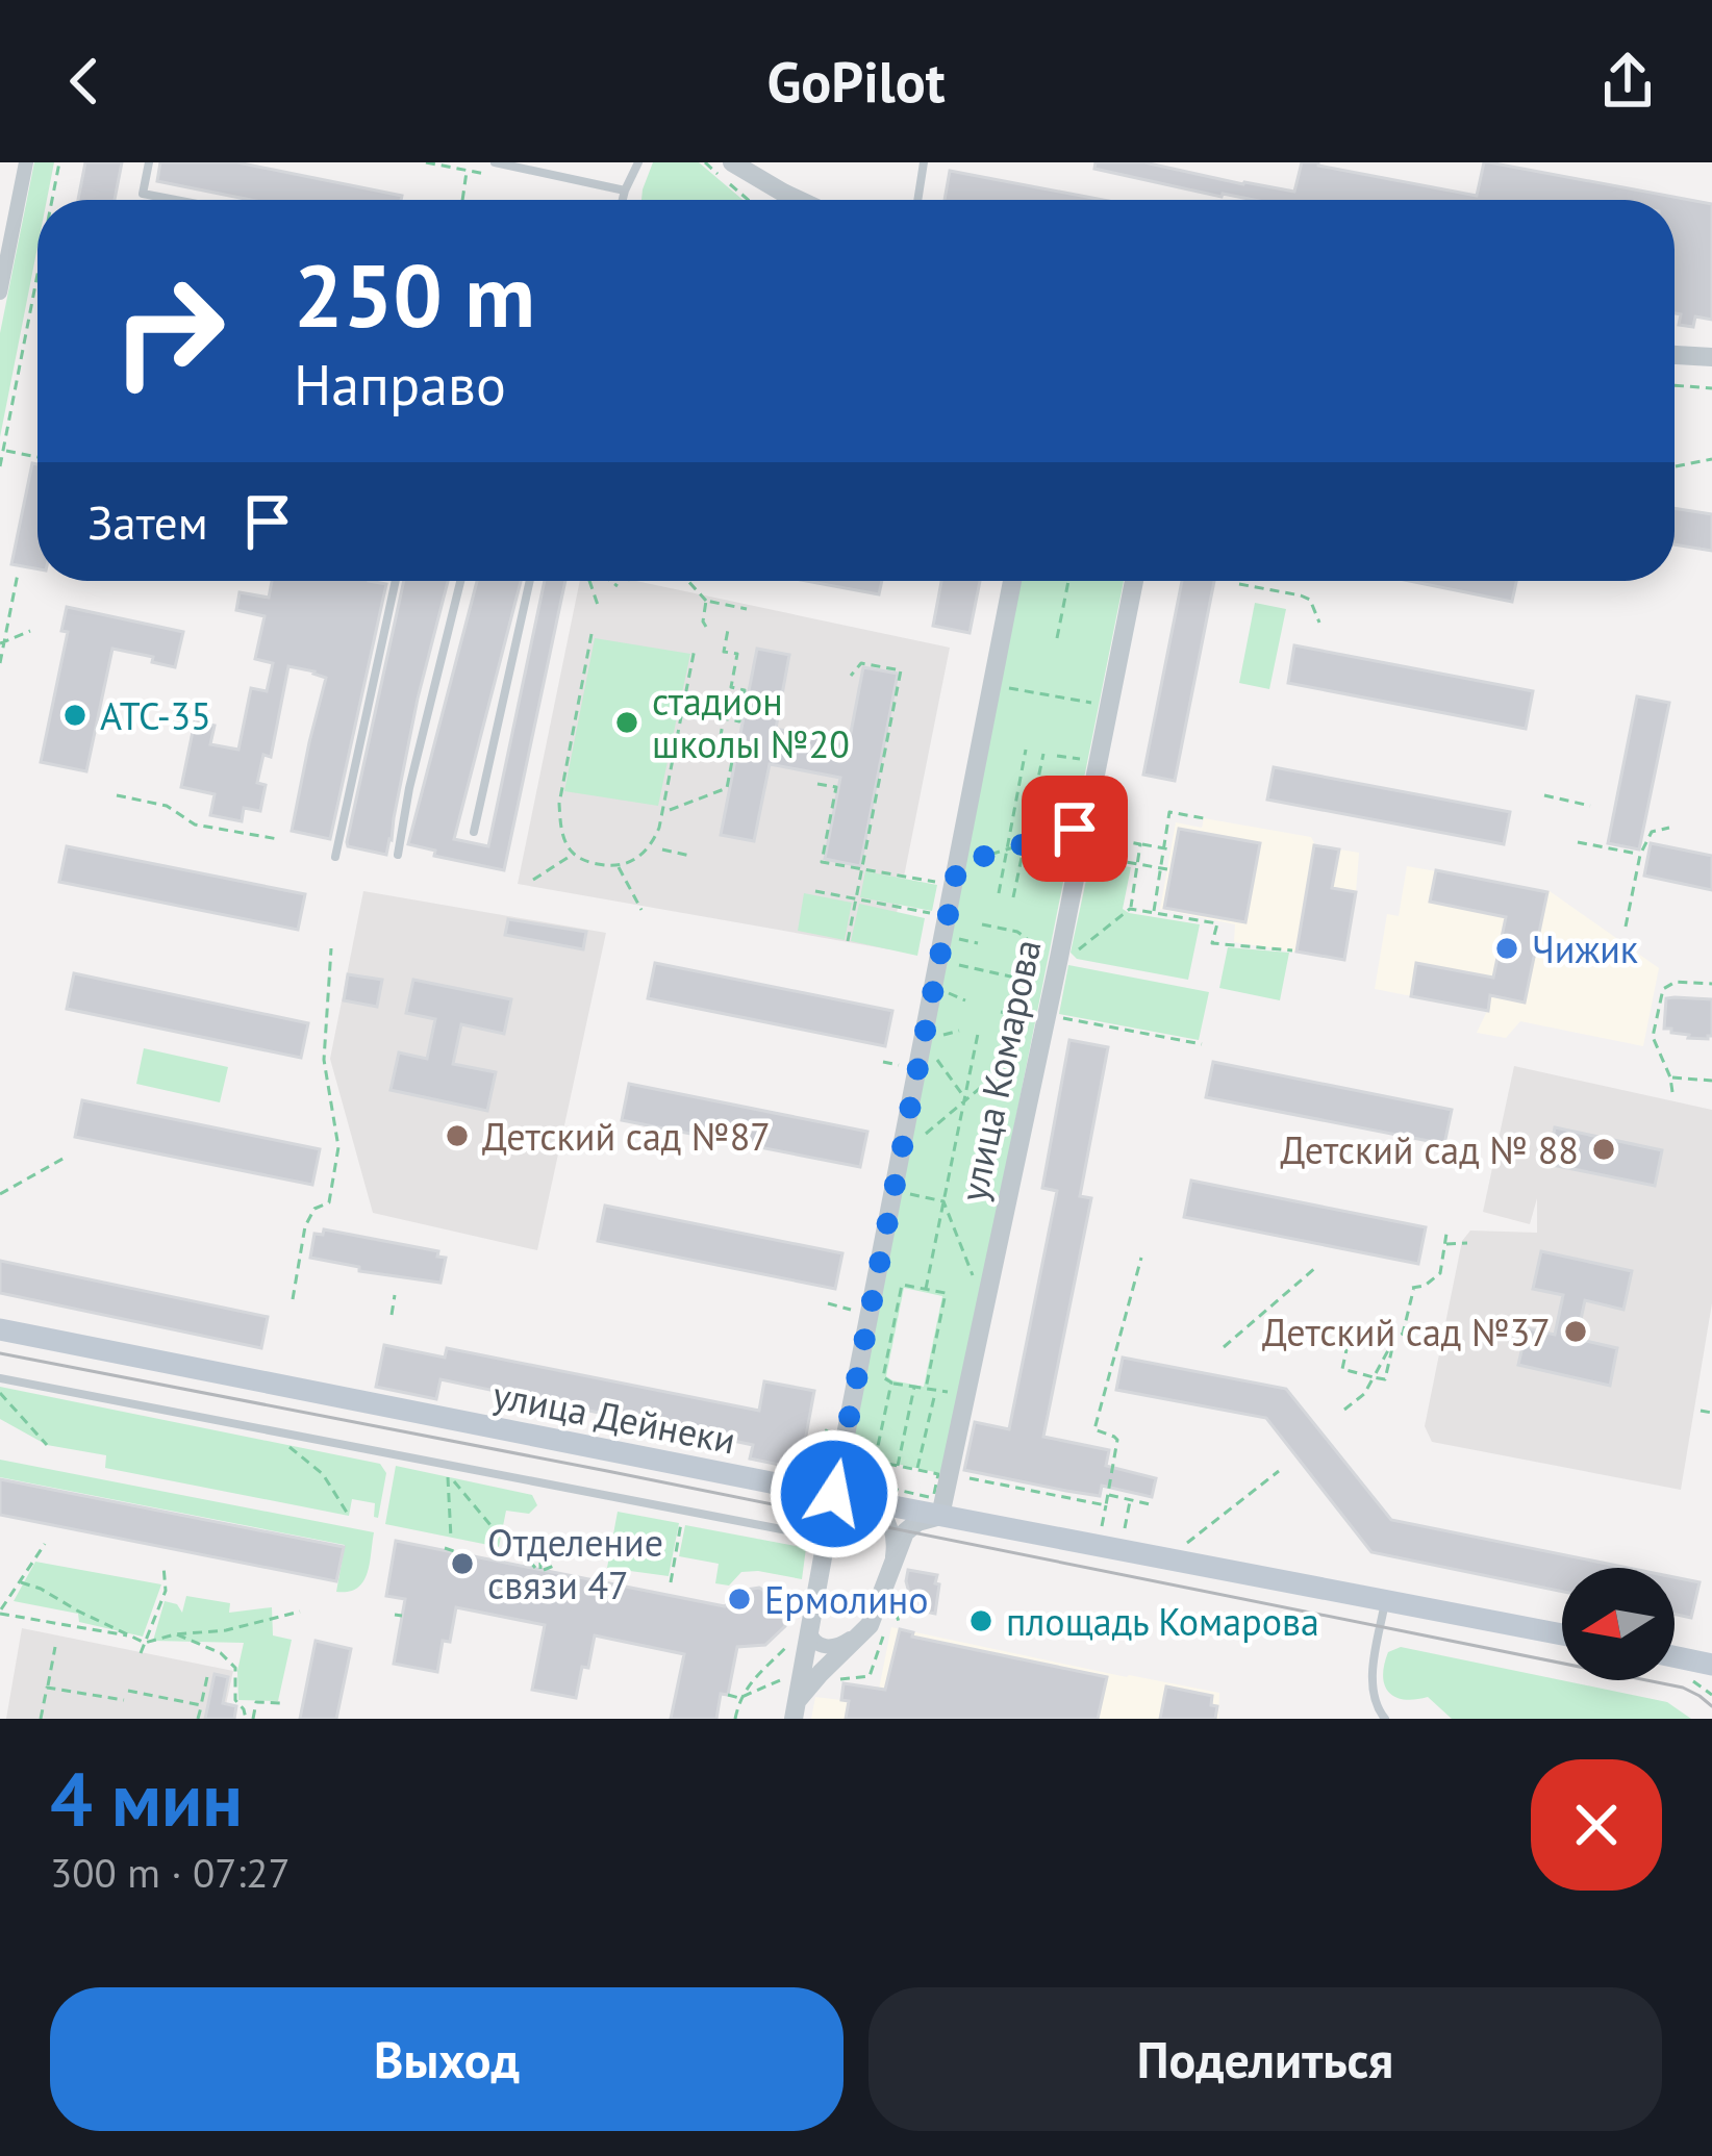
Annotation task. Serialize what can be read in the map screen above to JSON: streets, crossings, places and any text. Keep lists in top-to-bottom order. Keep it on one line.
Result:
{"streets":{"main road":["улица Дейнеки"],"street":["улица Комарова"]},"crossings":[["улица Комарова","улица Дейнеки"]],"places":["АТС-35","стадион школы №20","Чижик","Детский сад №87","Детский сад № 88","Детский сад №37","Отделение связи 47","Ермолино","площадь Комарова"],"north":"left","page":{"header":"GoPilot","turn":["250 m","Направо"],"then":"Затем","heading":["4 мин","300 m · 07:27"],"buttons":["Выход","Поделиться"]}}
